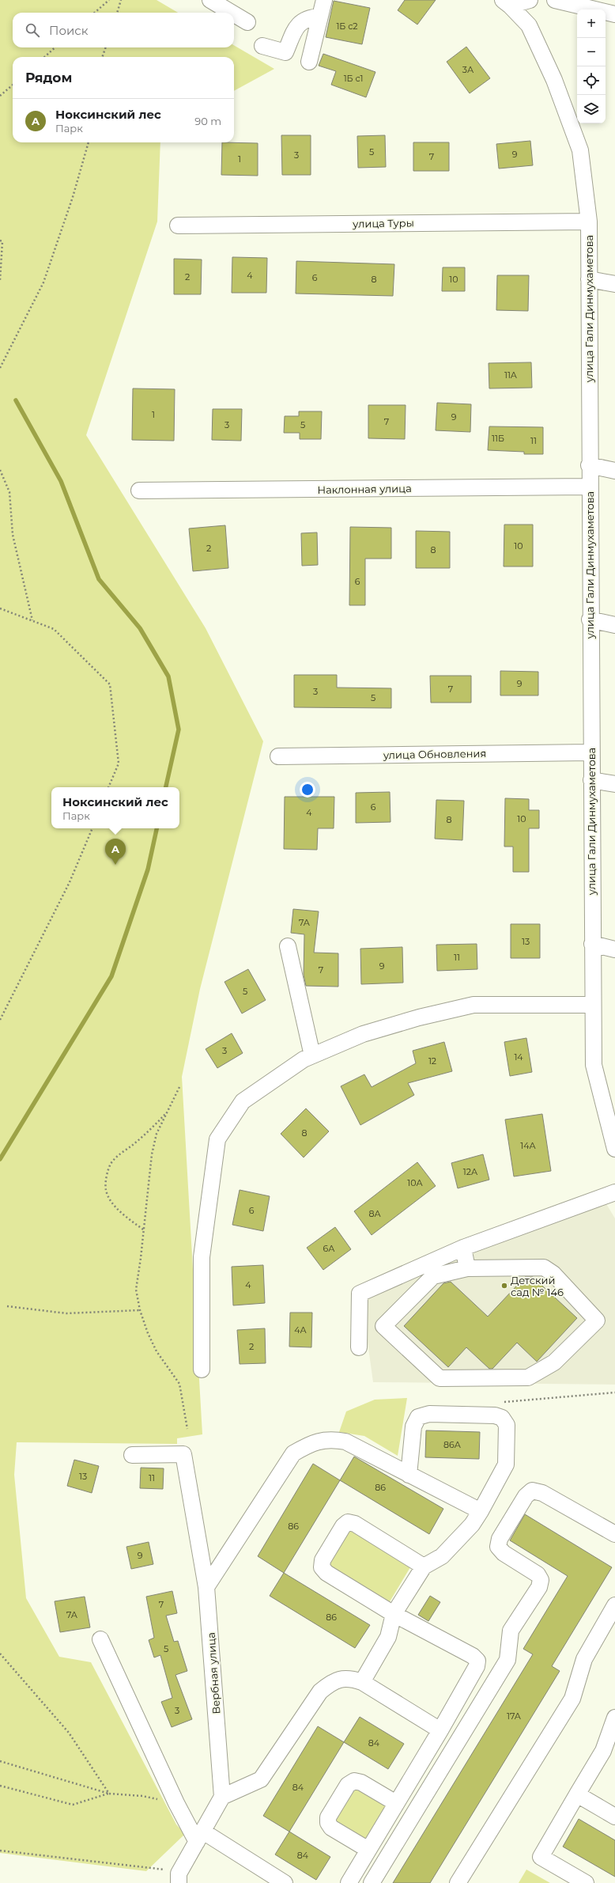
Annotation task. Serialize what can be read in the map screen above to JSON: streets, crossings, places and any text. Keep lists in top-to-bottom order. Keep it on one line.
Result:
{"streets":{"street":["улица Туры","улица Гали Динмухаметова","Наклонная улица","улица Обновления","Вербная улица"]},"crossings":[["улица Туры","улица Гали Динмухаметова"],["улица Гали Динмухаметова","Наклонная улица"],["улица Гали Динмухаметова","улица Обновления"]],"places":["Детский сад № 146"],"house_numbers":["1Б с2","3А","1Б с1","5","9","3","7","1","4","2","6","8","10","11А","1","9","7","3","5","11Б","11","10","2","8","6","9","7","3","5","6","4","10","8","7А","13","11","9","7","5","3","14","12","8","14А","12А","10А","6","8А","6А","4","4А","2","86А","13","11","86","86","9","7","7А","86","5","3","17А","84","84","84"],"page":{"map_buttons":["+","−"],"search":"Поиск","heading":"Рядом","list":[{"mark":"A","name":"Ноксинский лес","note":"Парк","value":"90 m"}],"popup":["Ноксинский лес","Парк"],"pins":"A"}}
